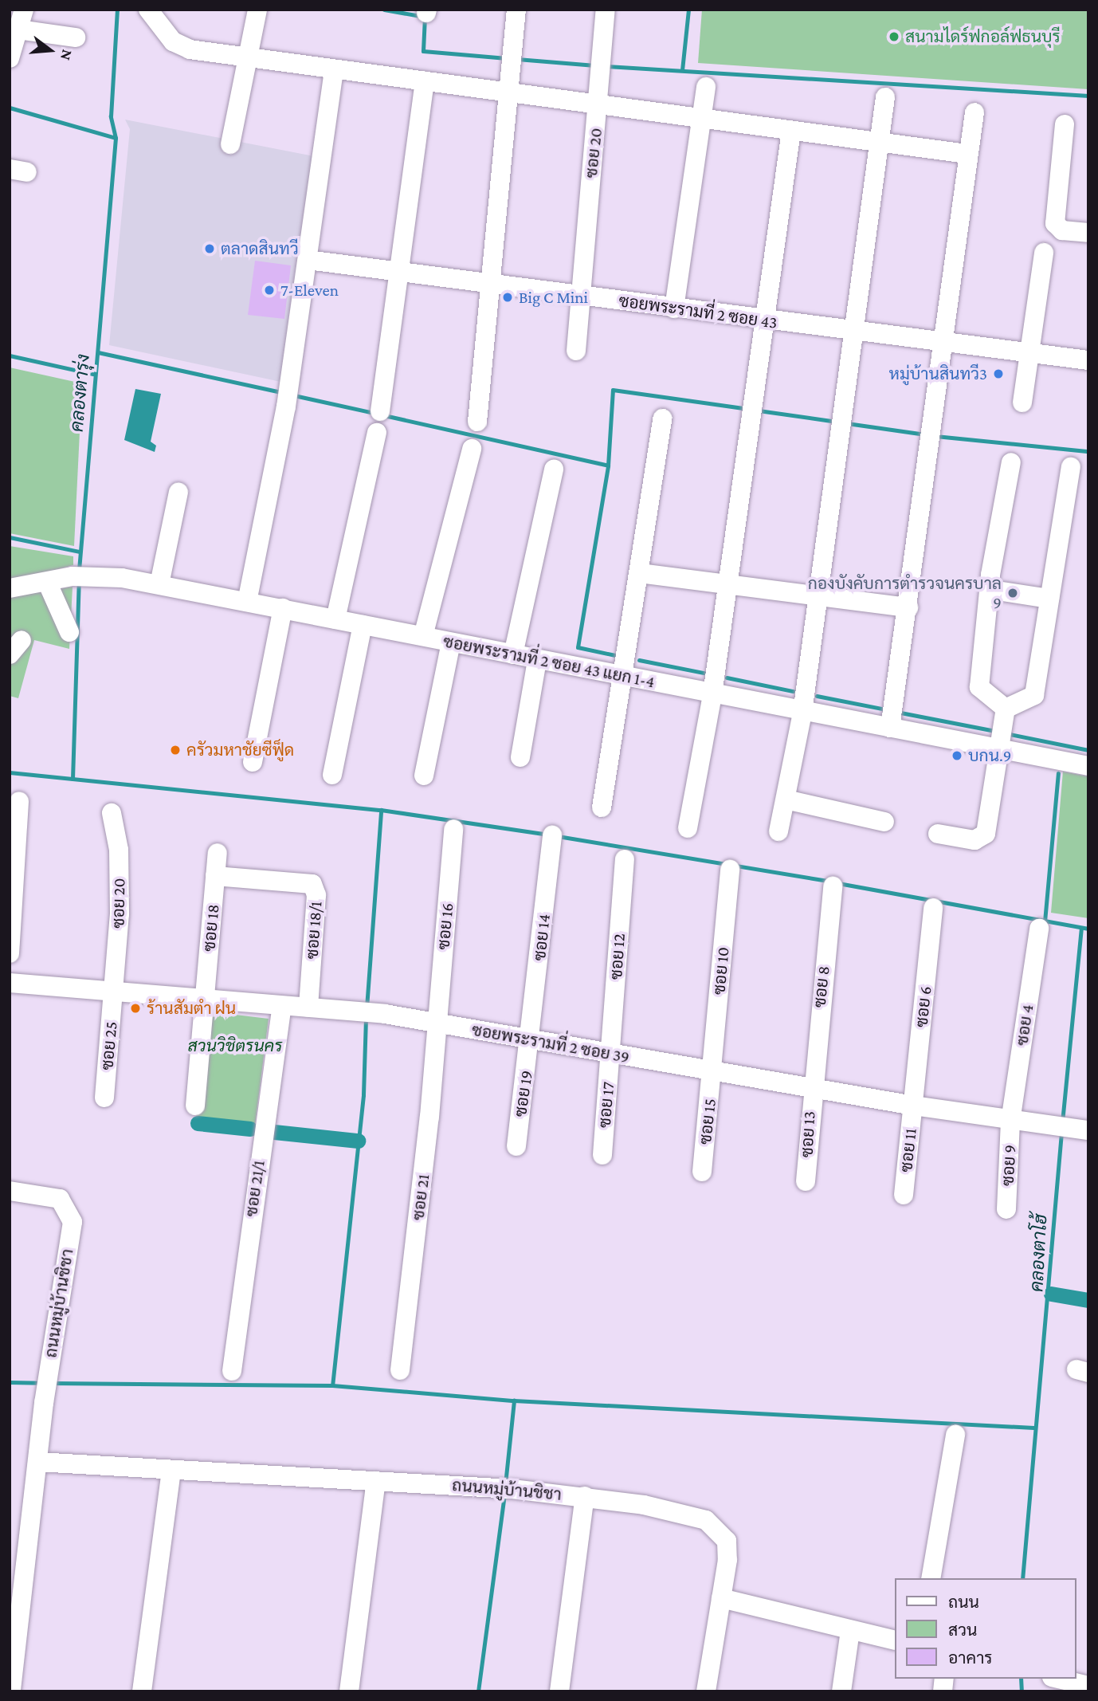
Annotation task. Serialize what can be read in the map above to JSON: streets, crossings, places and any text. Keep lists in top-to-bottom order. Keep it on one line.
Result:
{"streets":{"street":["ซอย 20","ซอยพระรามที่ 2 ซอย 43","ซอยพระรามที่ 2 ซอย 43 แยก 1-4","ซอย 16","ซอย 18","ซอย 18/1","ซอย 14","ซอย 12","ซอย 10","ซอย 8","ซอย 6","ซอย 4","ซอยพระรามที่ 2 ซอย 39","ซอย 25","ซอย 19","ซอย 17","ซอย 15","ซอย 13","ซอย 11","ซอย 9","ซอย 21/1","ซอย 21","ถนนหมู่บ้านชิชา"]},"crossings":[["ซอย 20","ซอยพระรามที่ 2 ซอย 43"],["ซอย 20","ซอยพระรามที่ 2 ซอย 39"],["ซอย 20","ซอย 25"],["ซอย 16","ซอยพระรามที่ 2 ซอย 39"],["ซอย 16","ซอย 21"],["ซอย 18","ซอย 18/1"],["ซอย 18","ซอยพระรามที่ 2 ซอย 39"],["ซอย 18/1","ซอยพระรามที่ 2 ซอย 39"],["ซอย 14","ซอยพระรามที่ 2 ซอย 39"],["ซอย 14","ซอย 19"],["ซอย 12","ซอยพระรามที่ 2 ซอย 39"],["ซอย 12","ซอย 17"],["ซอย 10","ซอยพระรามที่ 2 ซอย 39"],["ซอย 10","ซอย 15"],["ซอย 8","ซอยพระรามที่ 2 ซอย 39"],["ซอย 8","ซอย 13"],["ซอย 6","ซอยพระรามที่ 2 ซอย 39"],["ซอย 6","ซอย 11"],["ซอย 4","ซอยพระรามที่ 2 ซอย 39"],["ซอย 4","ซอย 9"],["ซอยพระรามที่ 2 ซอย 39","ซอย 25"],["ซอยพระรามที่ 2 ซอย 39","ซอย 19"],["ซอยพระรามที่ 2 ซอย 39","ซอย 17"],["ซอยพระรามที่ 2 ซอย 39","ซอย 15"],["ซอยพระรามที่ 2 ซอย 39","ซอย 13"],["ซอยพระรามที่ 2 ซอย 39","ซอย 11"],["ซอยพระรามที่ 2 ซอย 39","ซอย 9"],["ซอยพระรามที่ 2 ซอย 39","ซอย 21/1"],["ซอยพระรามที่ 2 ซอย 39","ซอย 21"]],"water":["คลองตารุ่ง","คลองตาโฮ้"],"parks":["สวนวิชิตรนคร"],"places":["สนามไดร์ฟกอล์ฟธนบุรี","ตลาดสินทวี","7-Eleven","Big C Mini","หมู่บ้านสินทวี3","กองบังคับการตำรวจนครบาล 9","ครัวมหาชัยซีฟู็ด","บกน.9","ร้านสัมตำ ฝน"],"legend":["ถนน","สวน","อาคาร"],"north":"right"}
